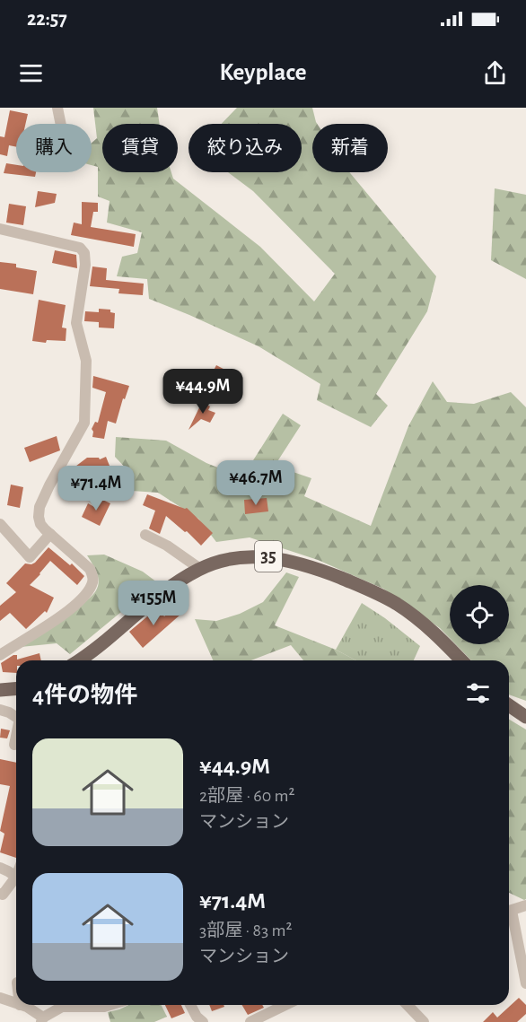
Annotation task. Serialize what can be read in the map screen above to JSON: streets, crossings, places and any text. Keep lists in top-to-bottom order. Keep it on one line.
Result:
{"streets":{"main road":["35"]},"page":{"status":"22:57","header":"Keyplace","chip":["購入","賃貸","絞り込み","新着"],"price":["¥44.9M","¥46.7M","¥71.4M","¥155M"],"heading":"4件の物件","list":[{"name":"¥44.9M","note":"2部屋 · 60 m² · マンション"},{"name":"¥71.4M","note":"3部屋 · 83 m² · マンション"}]}}
